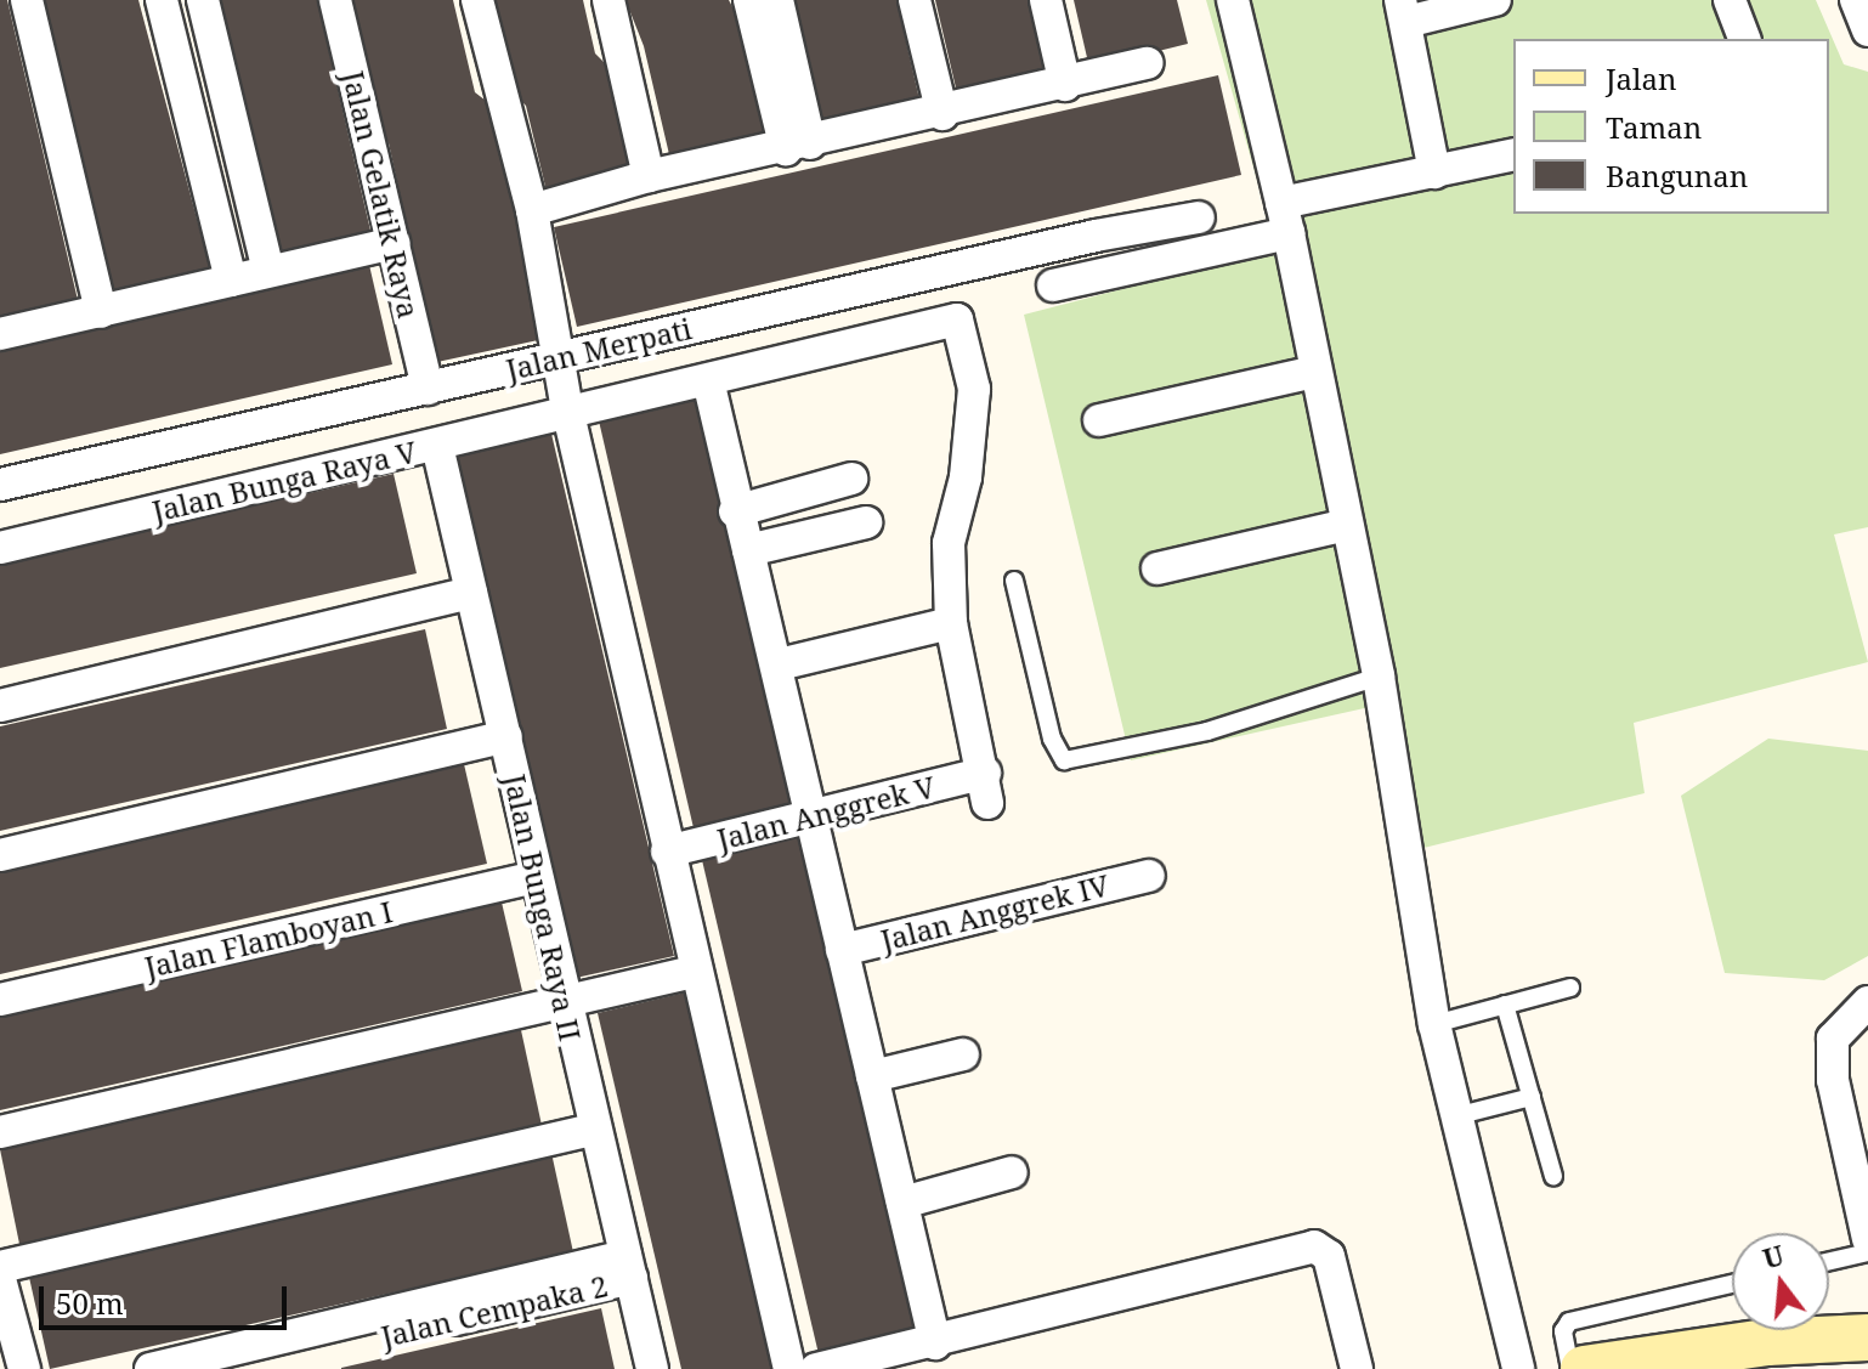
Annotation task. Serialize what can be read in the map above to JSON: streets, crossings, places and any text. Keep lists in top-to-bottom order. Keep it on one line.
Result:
{"streets":{"street":["Jalan Gelatik Raya","Jalan Merpati","Jalan Bunga Raya V","Jalan Anggrek V","Jalan Bunga Raya II","Jalan Anggrek IV","Jalan Flamboyan I","Jalan Cempaka 2"]},"crossings":[["Jalan Gelatik Raya","Jalan Merpati"],["Jalan Bunga Raya V","Jalan Anggrek V"],["Jalan Bunga Raya V","Jalan Bunga Raya II"],["Jalan Bunga Raya II","Jalan Flamboyan I"],["Jalan Bunga Raya II","Jalan Cempaka 2"]],"legend":["Jalan","Taman","Bangunan"],"scale_bar":"50 m","north":"top"}
